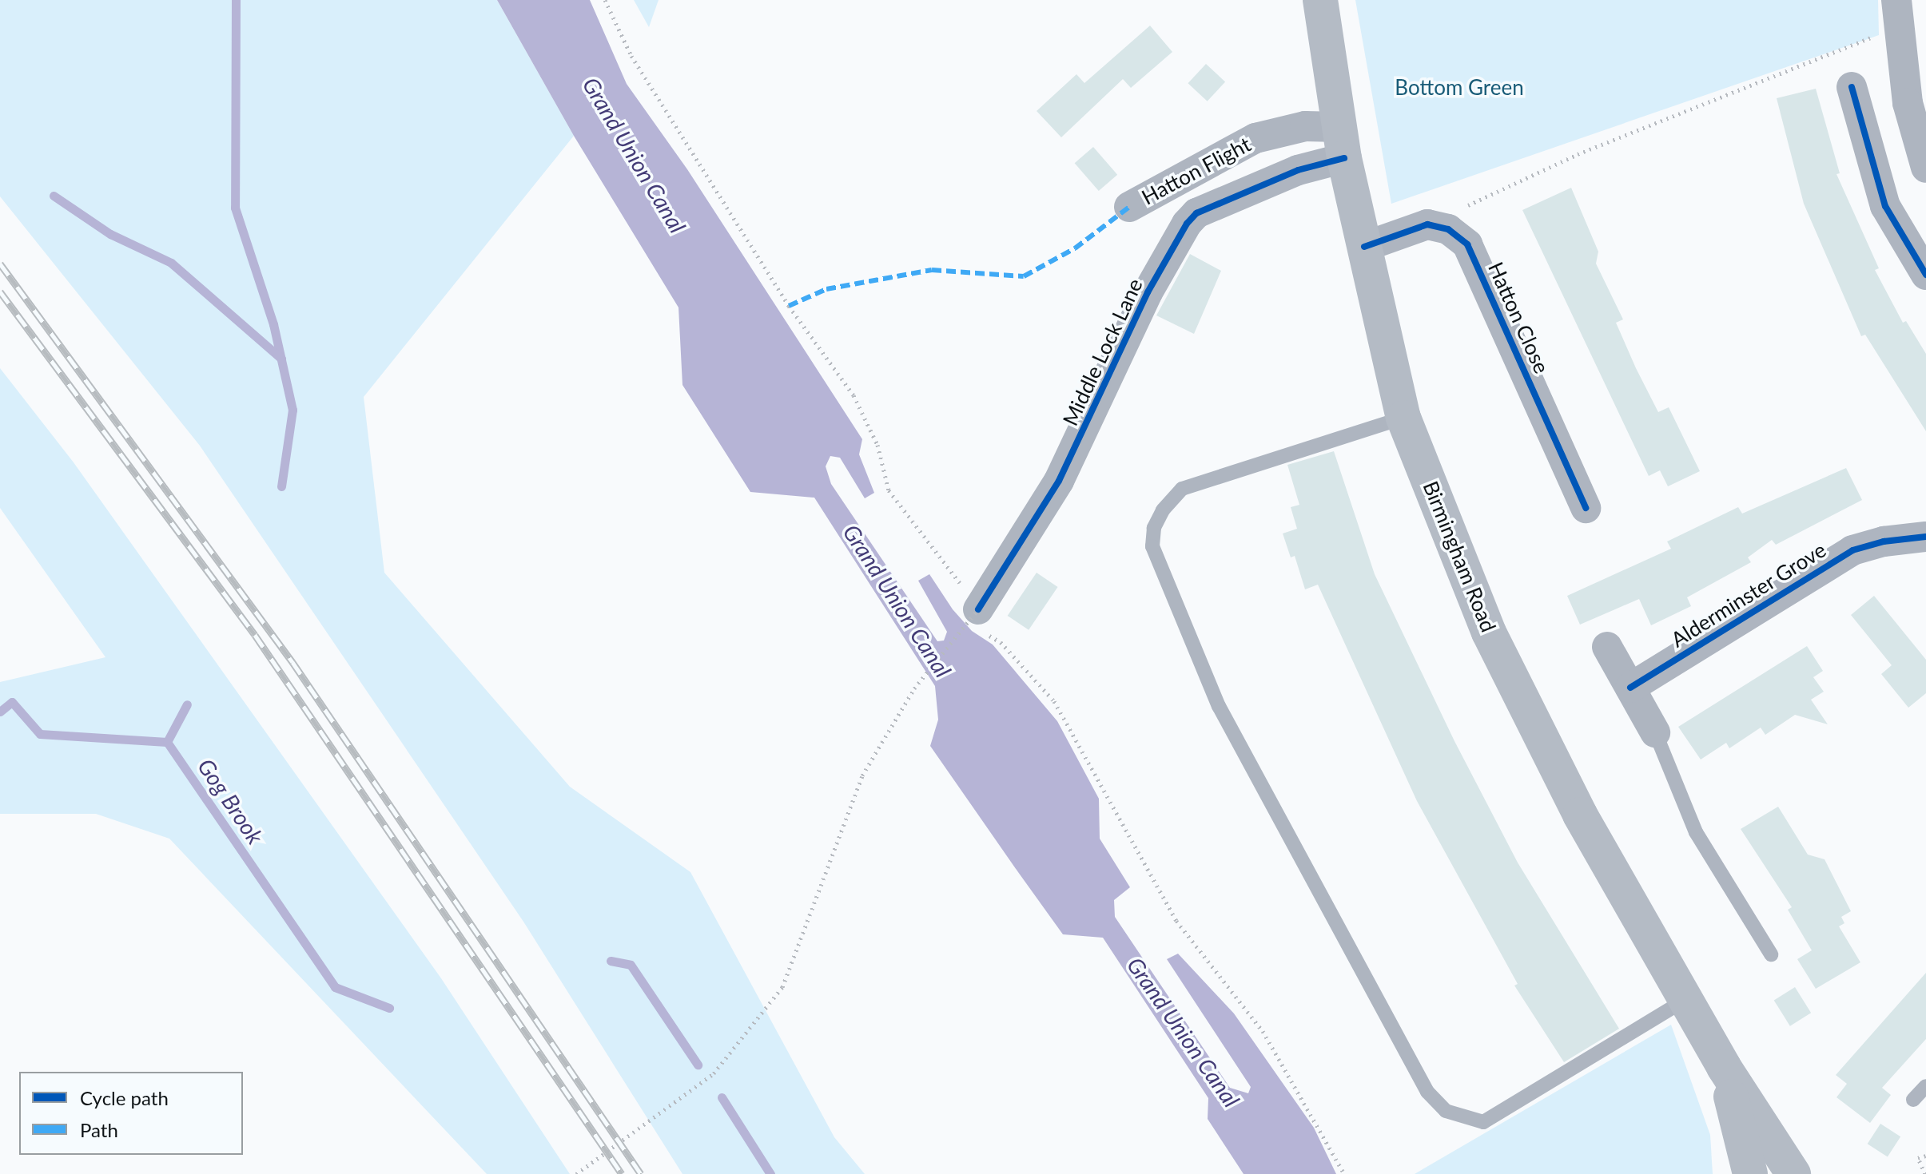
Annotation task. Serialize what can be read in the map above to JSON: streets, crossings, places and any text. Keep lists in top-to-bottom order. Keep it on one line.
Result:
{"streets":{"highway":["Birmingham Road"],"street":["Hatton Flight","Hatton Close","Middle Lock Lane","Alderminster Grove"]},"crossings":[["Hatton Flight","Middle Lock Lane"],["Hatton Flight","Birmingham Road"],["Middle Lock Lane","Birmingham Road"]],"water":["Grand Union Canal","Gog Brook"],"parks":["Bottom Green"],"legend":["Cycle path","Path"]}
